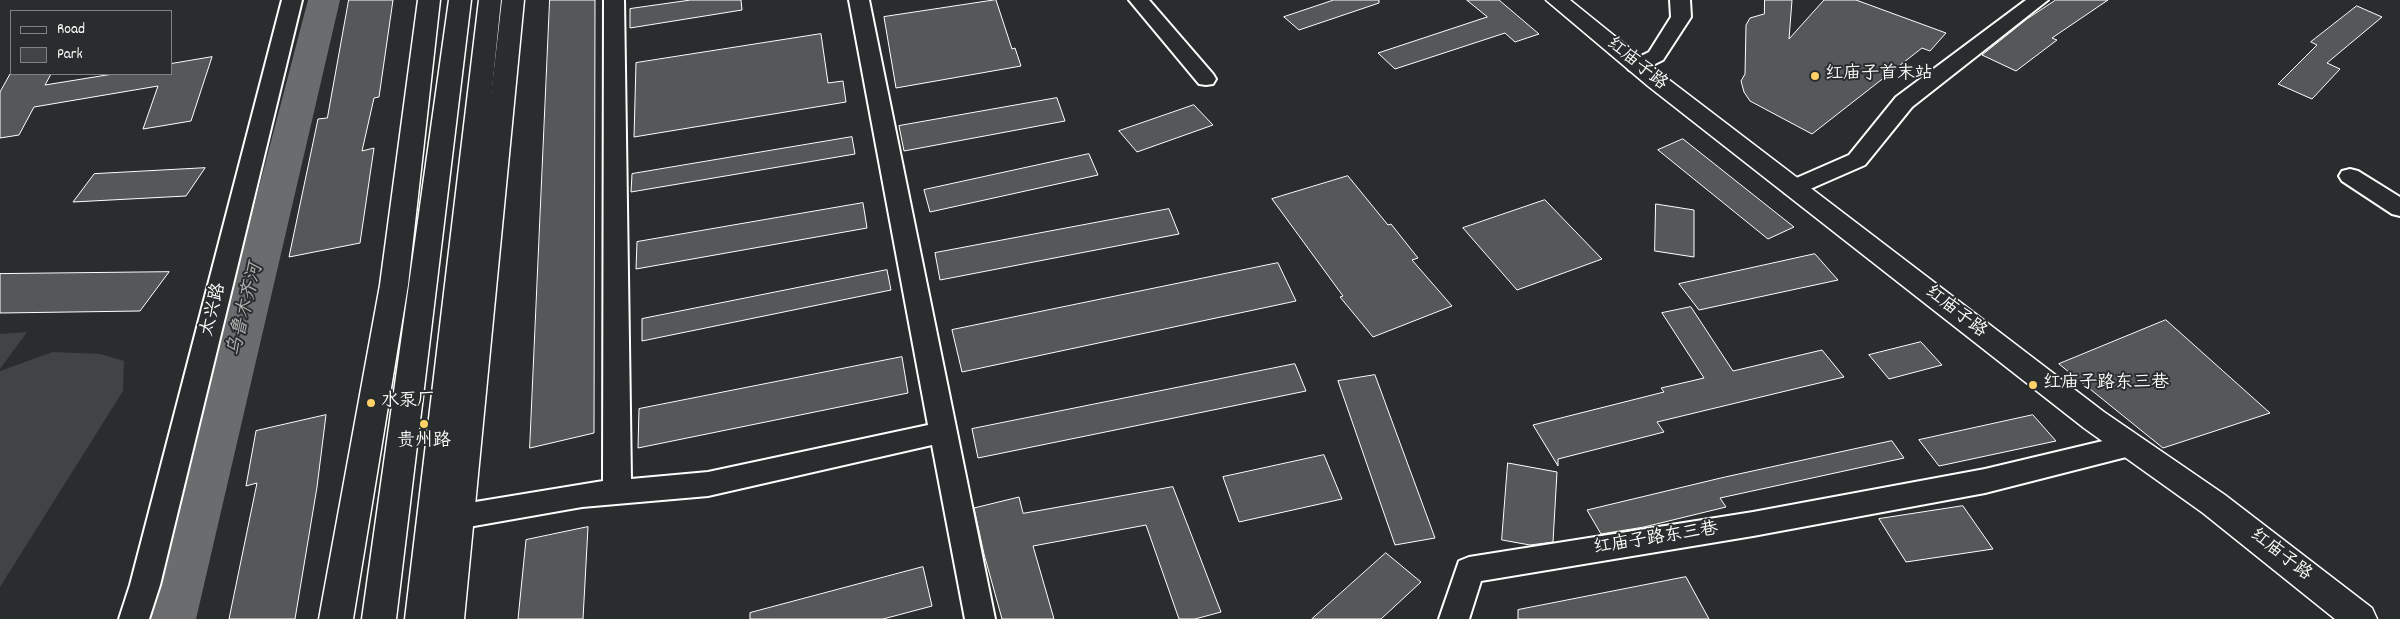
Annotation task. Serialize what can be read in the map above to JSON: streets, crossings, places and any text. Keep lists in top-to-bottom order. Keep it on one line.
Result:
{"streets":{"main road":["红庙子路"],"street":["太兴路","红庙子路东三巷"]},"crossings":[["红庙子路","红庙子路东三巷"]],"water":["乌鲁木齐河"],"places":["红庙子首末站","红庙子路东三巷","水泵厂","贵州路"],"legend":["Road","Park"]}
